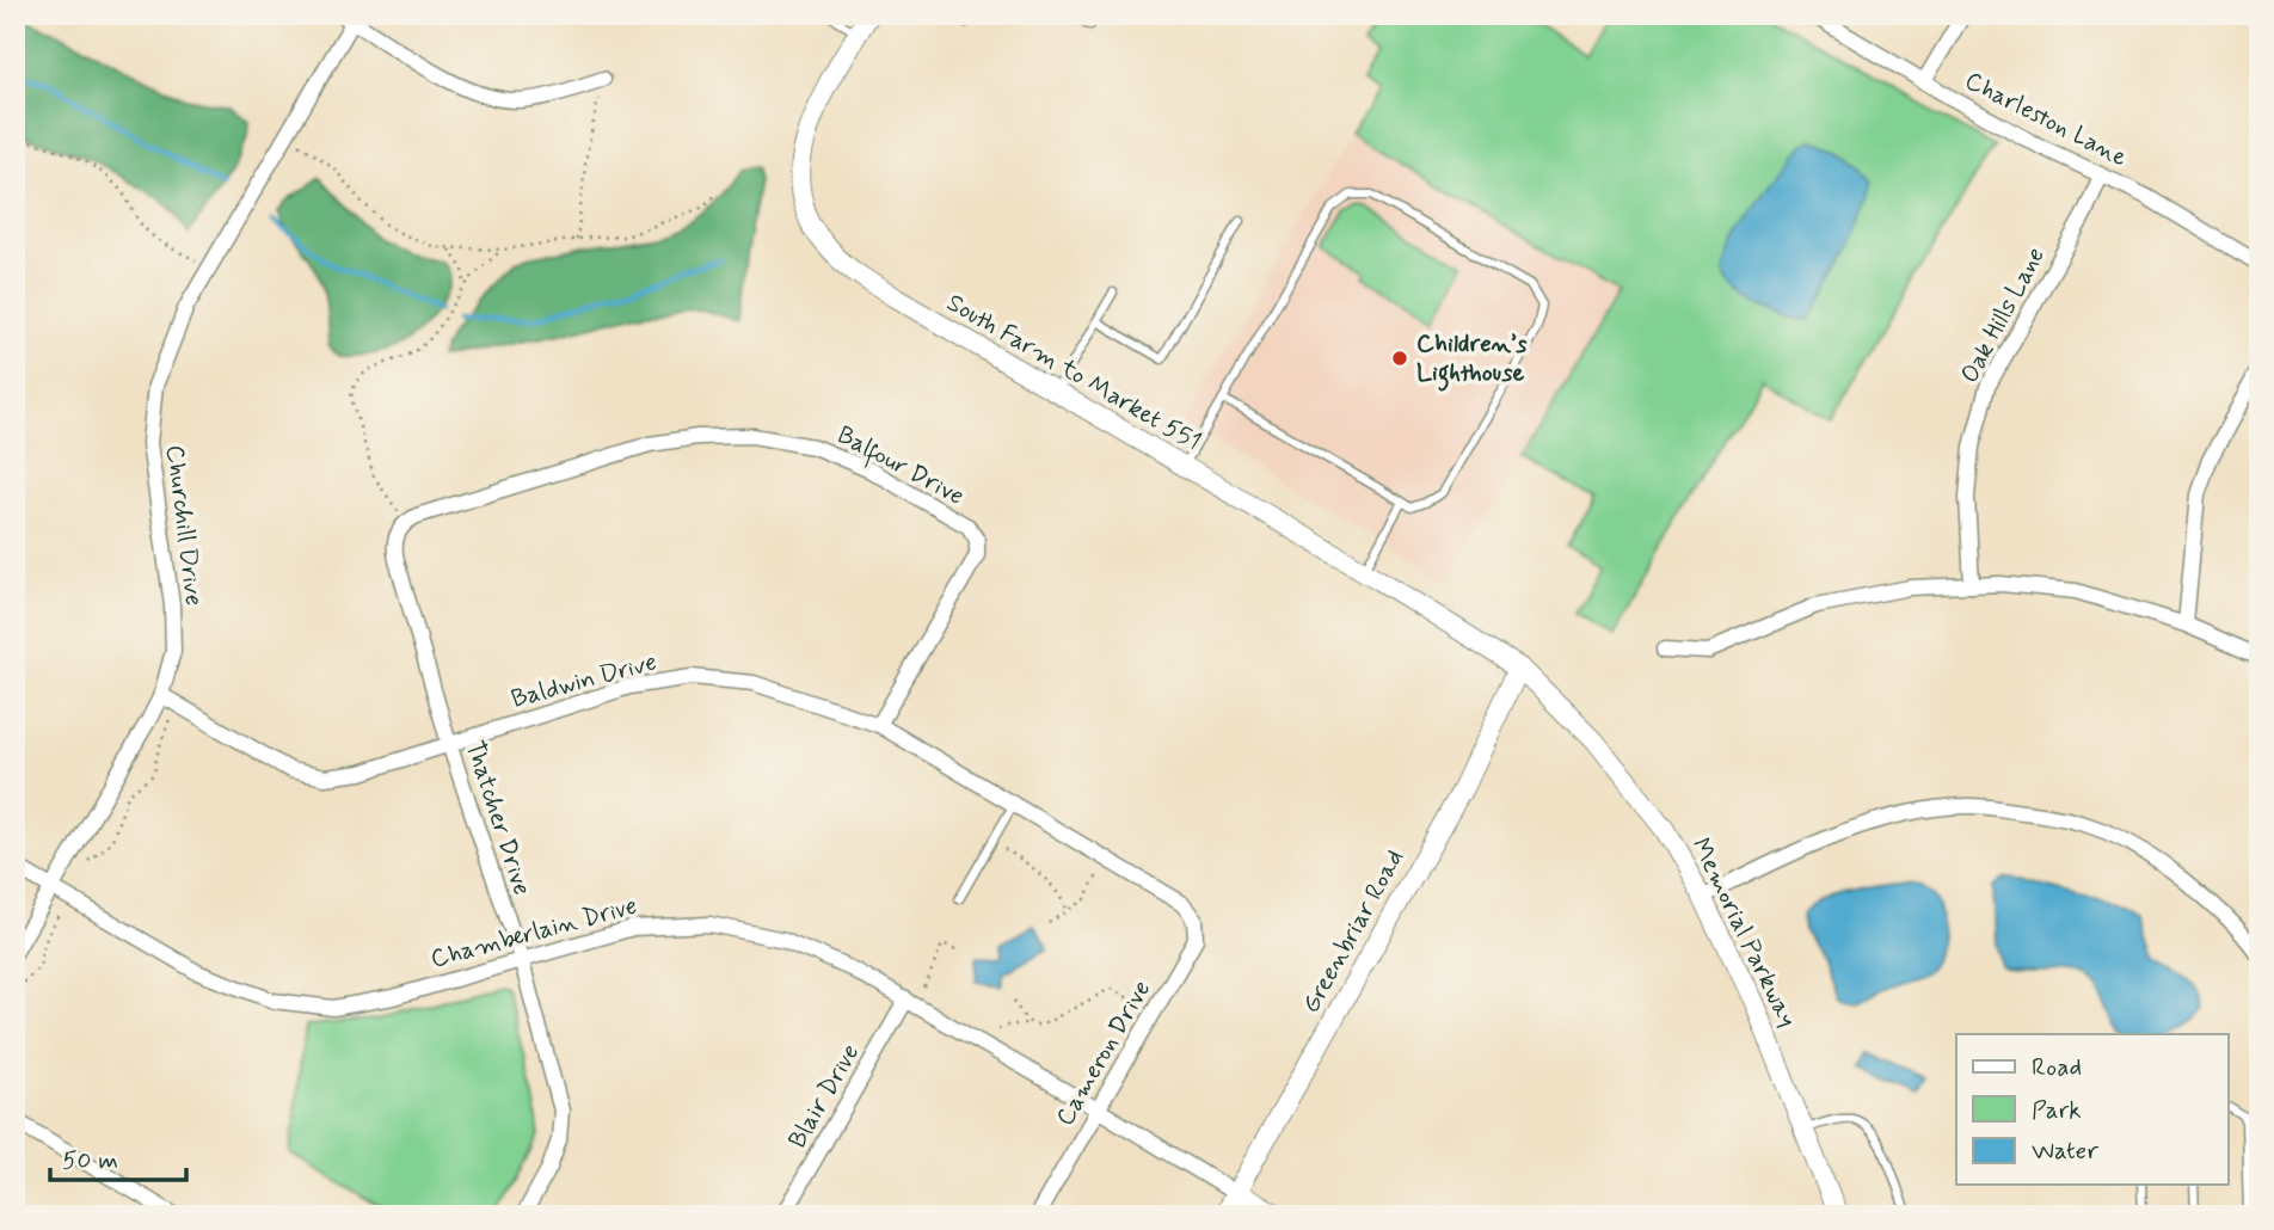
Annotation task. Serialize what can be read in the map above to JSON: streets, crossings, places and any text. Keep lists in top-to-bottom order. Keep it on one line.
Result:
{"streets":{"main road":["South Farm to Market 551","Greenbriar Road","Chamberlain Drive","Memorial Parkway"],"street":["Charleston Lane","Oak Hills Lane","Balfour Drive","Churchill Drive","Baldwin Drive","Thatcher Drive","Cameron Drive","Blair Drive"]},"crossings":[["Charleston Lane","Oak Hills Lane"],["South Farm to Market 551","Greenbriar Road"],["South Farm to Market 551","Memorial Parkway"],["Balfour Drive","Baldwin Drive"],["Balfour Drive","Thatcher Drive"],["Churchill Drive","Baldwin Drive"],["Churchill Drive","Chamberlain Drive"],["Baldwin Drive","Thatcher Drive"],["Baldwin Drive","Cameron Drive"],["Thatcher Drive","Chamberlain Drive"],["Greenbriar Road","Chamberlain Drive"],["Greenbriar Road","Memorial Parkway"],["Chamberlain Drive","Cameron Drive"],["Chamberlain Drive","Blair Drive"]],"places":["Children’s Lighthouse"],"legend":["Road","Park","Water"],"scale_bar":"50 m"}
